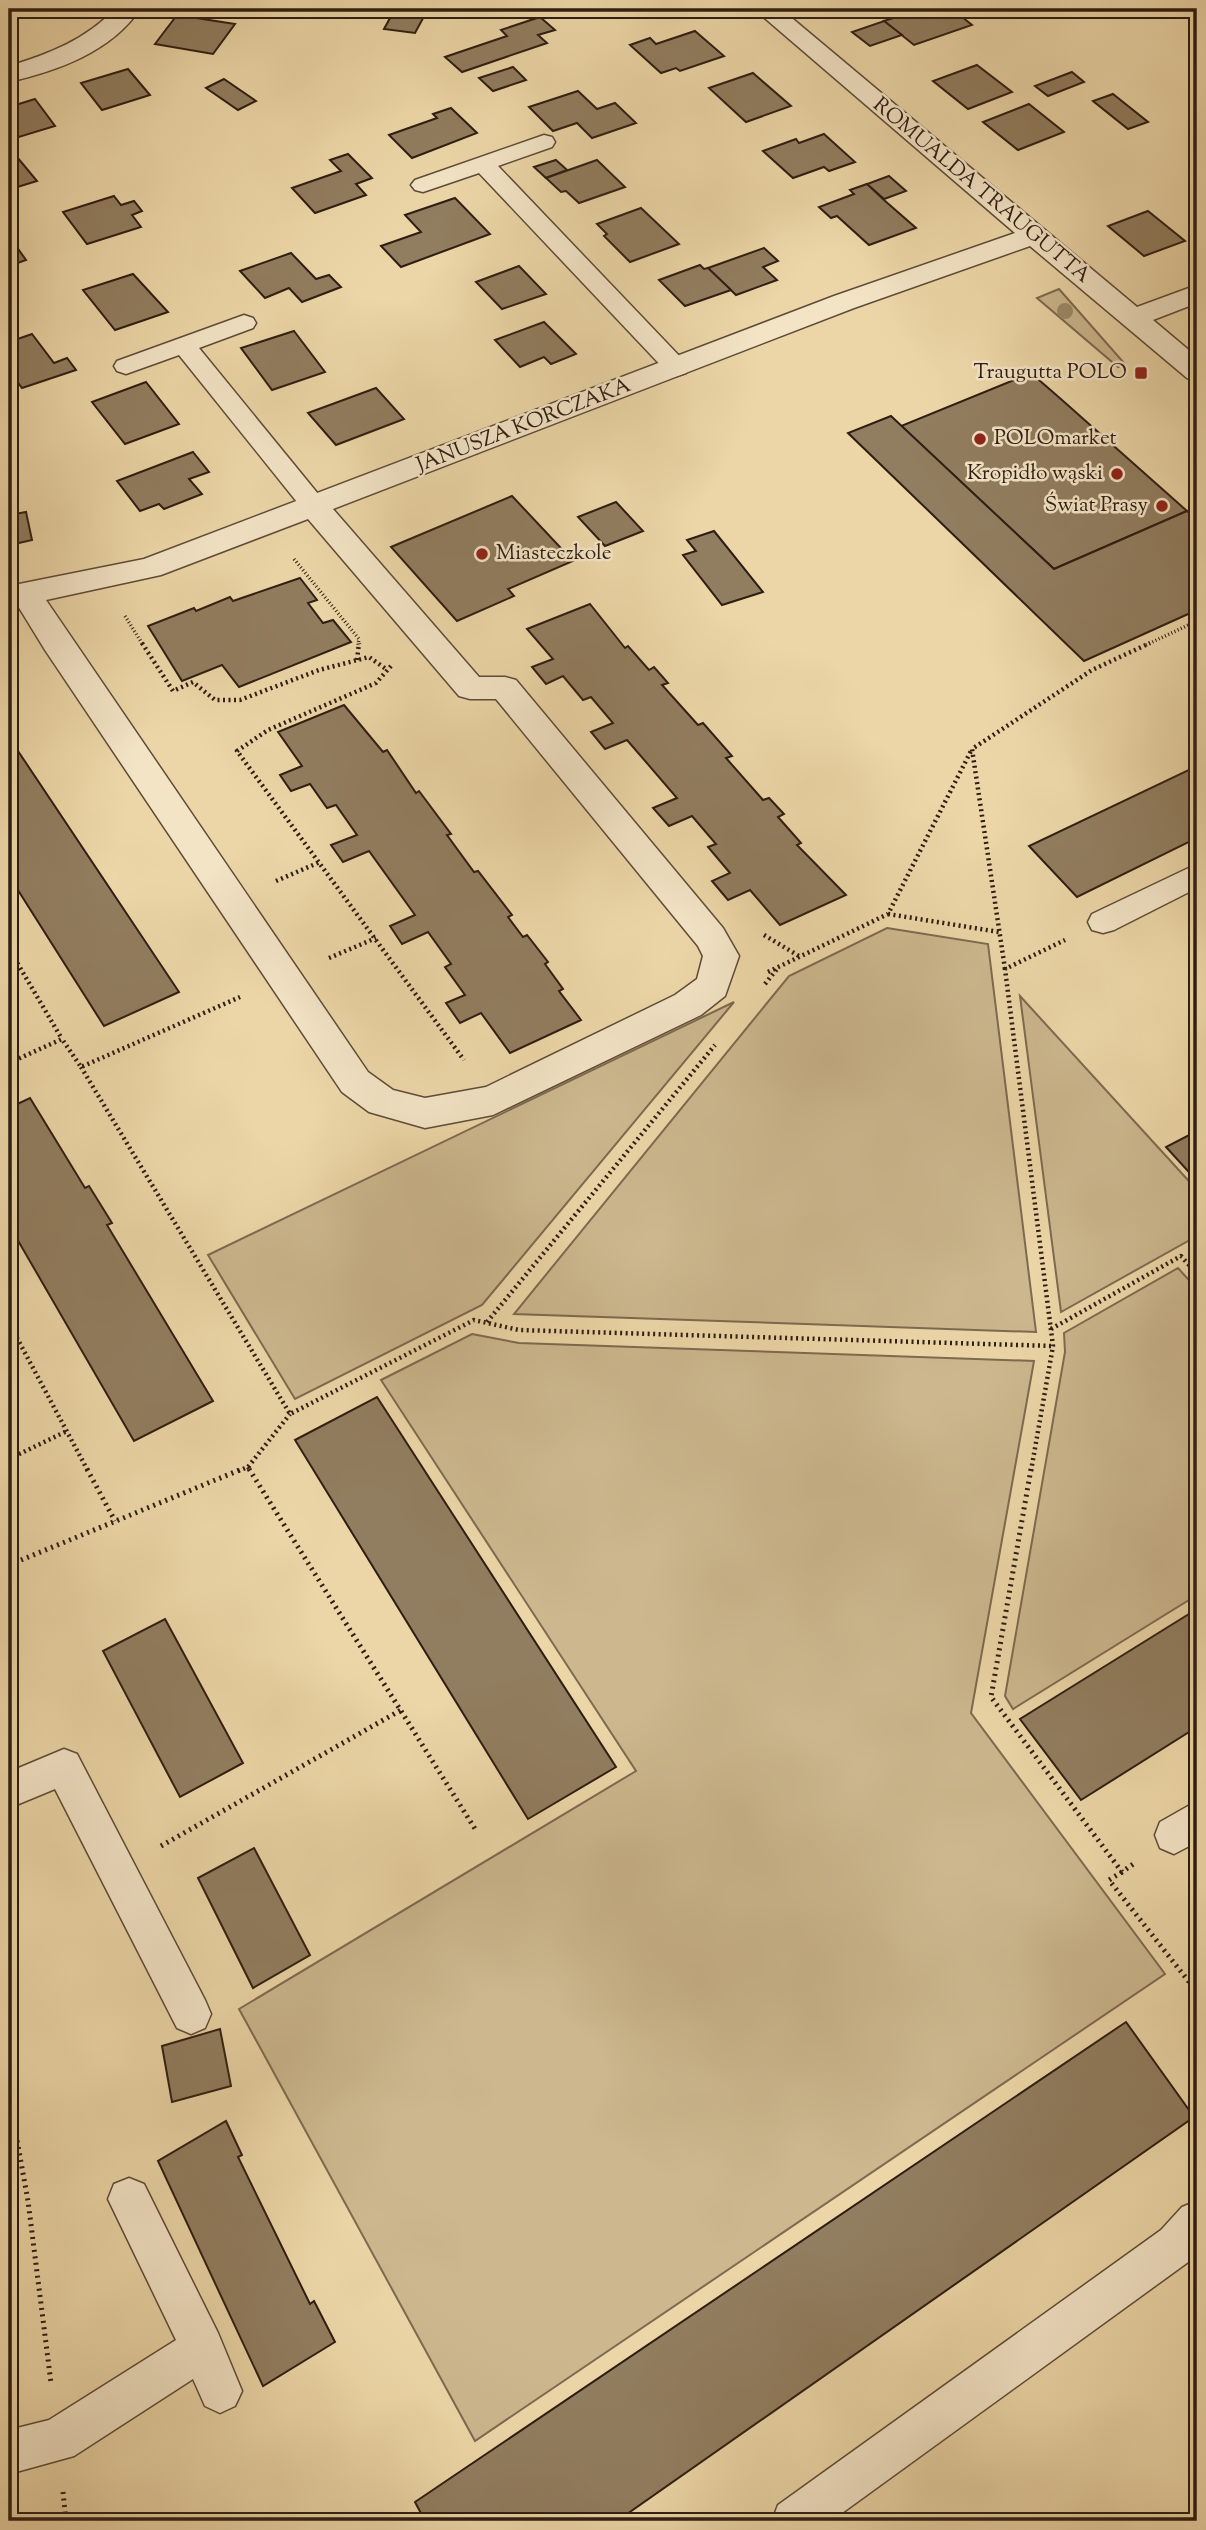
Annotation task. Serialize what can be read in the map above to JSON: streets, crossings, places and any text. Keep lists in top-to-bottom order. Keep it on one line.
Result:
{"streets":{"street":["ROMUALDA TRAUGUTTA","JANUSZA KORCZAKA"]},"crossings":[["ROMUALDA TRAUGUTTA","JANUSZA KORCZAKA"]],"places":{"transit":["Traugutta POLO"],"other":["POLOmarket","Kropidło wąski","Świat Prasy","Miasteczkole"]}}
